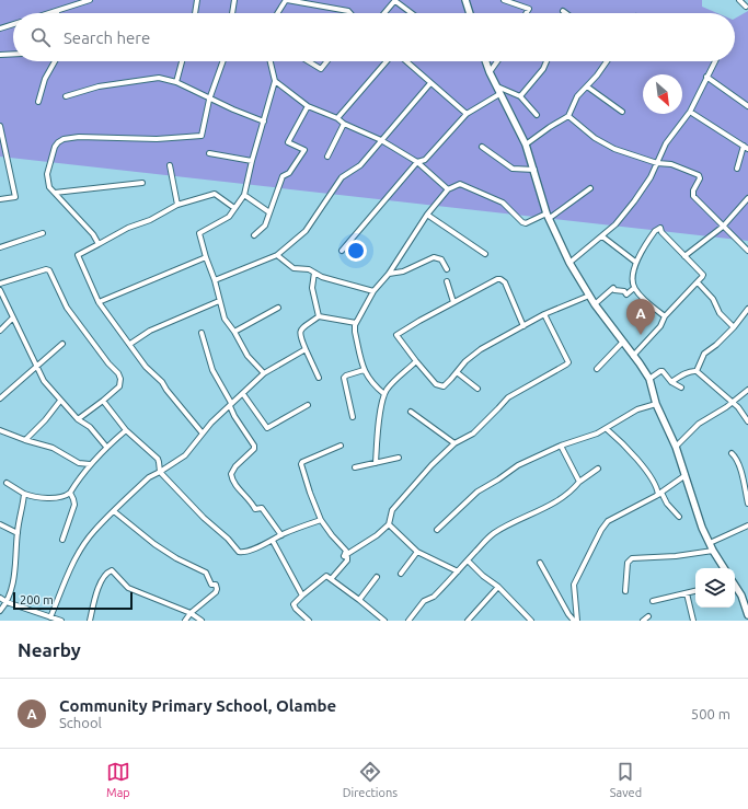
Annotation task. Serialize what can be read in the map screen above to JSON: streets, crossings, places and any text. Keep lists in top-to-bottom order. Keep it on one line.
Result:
{"scale_bar":"200 m","north":"bottom right","page":{"search":"Search here","pins":"A","scale":"200 m","heading":"Nearby","list":[{"mark":"A","name":"Community Primary School, Olambe","note":"School","value":"500 m"}],"nav":["Map","Directions","Saved"]}}
